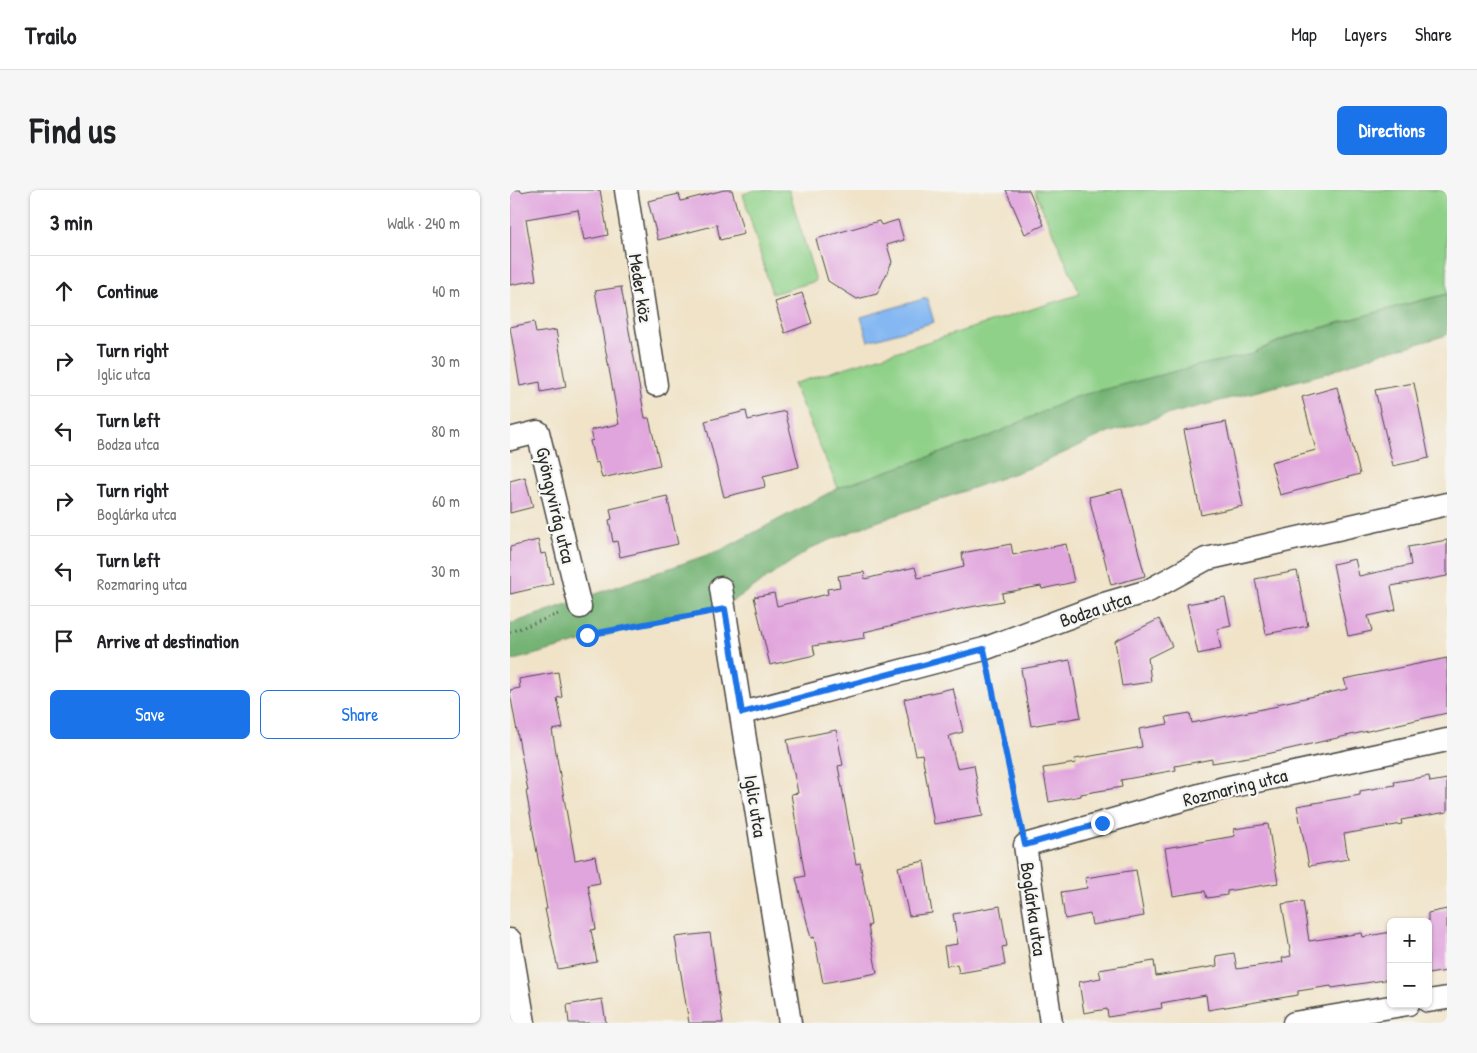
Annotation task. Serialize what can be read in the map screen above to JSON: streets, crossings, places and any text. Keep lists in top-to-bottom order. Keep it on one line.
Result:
{"streets":{"street":["Meder köz","Gyöngyvirág utca","Bodza utca","Rozmaring utca","Iglic utca","Boglárka utca"]},"crossings":[["Bodza utca","Iglic utca"],["Bodza utca","Boglárka utca"],["Rozmaring utca","Boglárka utca"]],"page":{"header":"Trailo","nav":["Map","Layers","Share"],"buttons":["Directions",["Save","Share"]],"title":"Find us","heading":["3 min","Walk · 240 m"],"list":[["Continue","40 m"],["Turn right","Iglic utca","30 m"],["Turn left","Bodza utca","80 m"],["Turn right","Boglárka utca","60 m"],["Turn left","Rozmaring utca","30 m"],"Arrive at destination"],"map_buttons":["+","−"]}}
